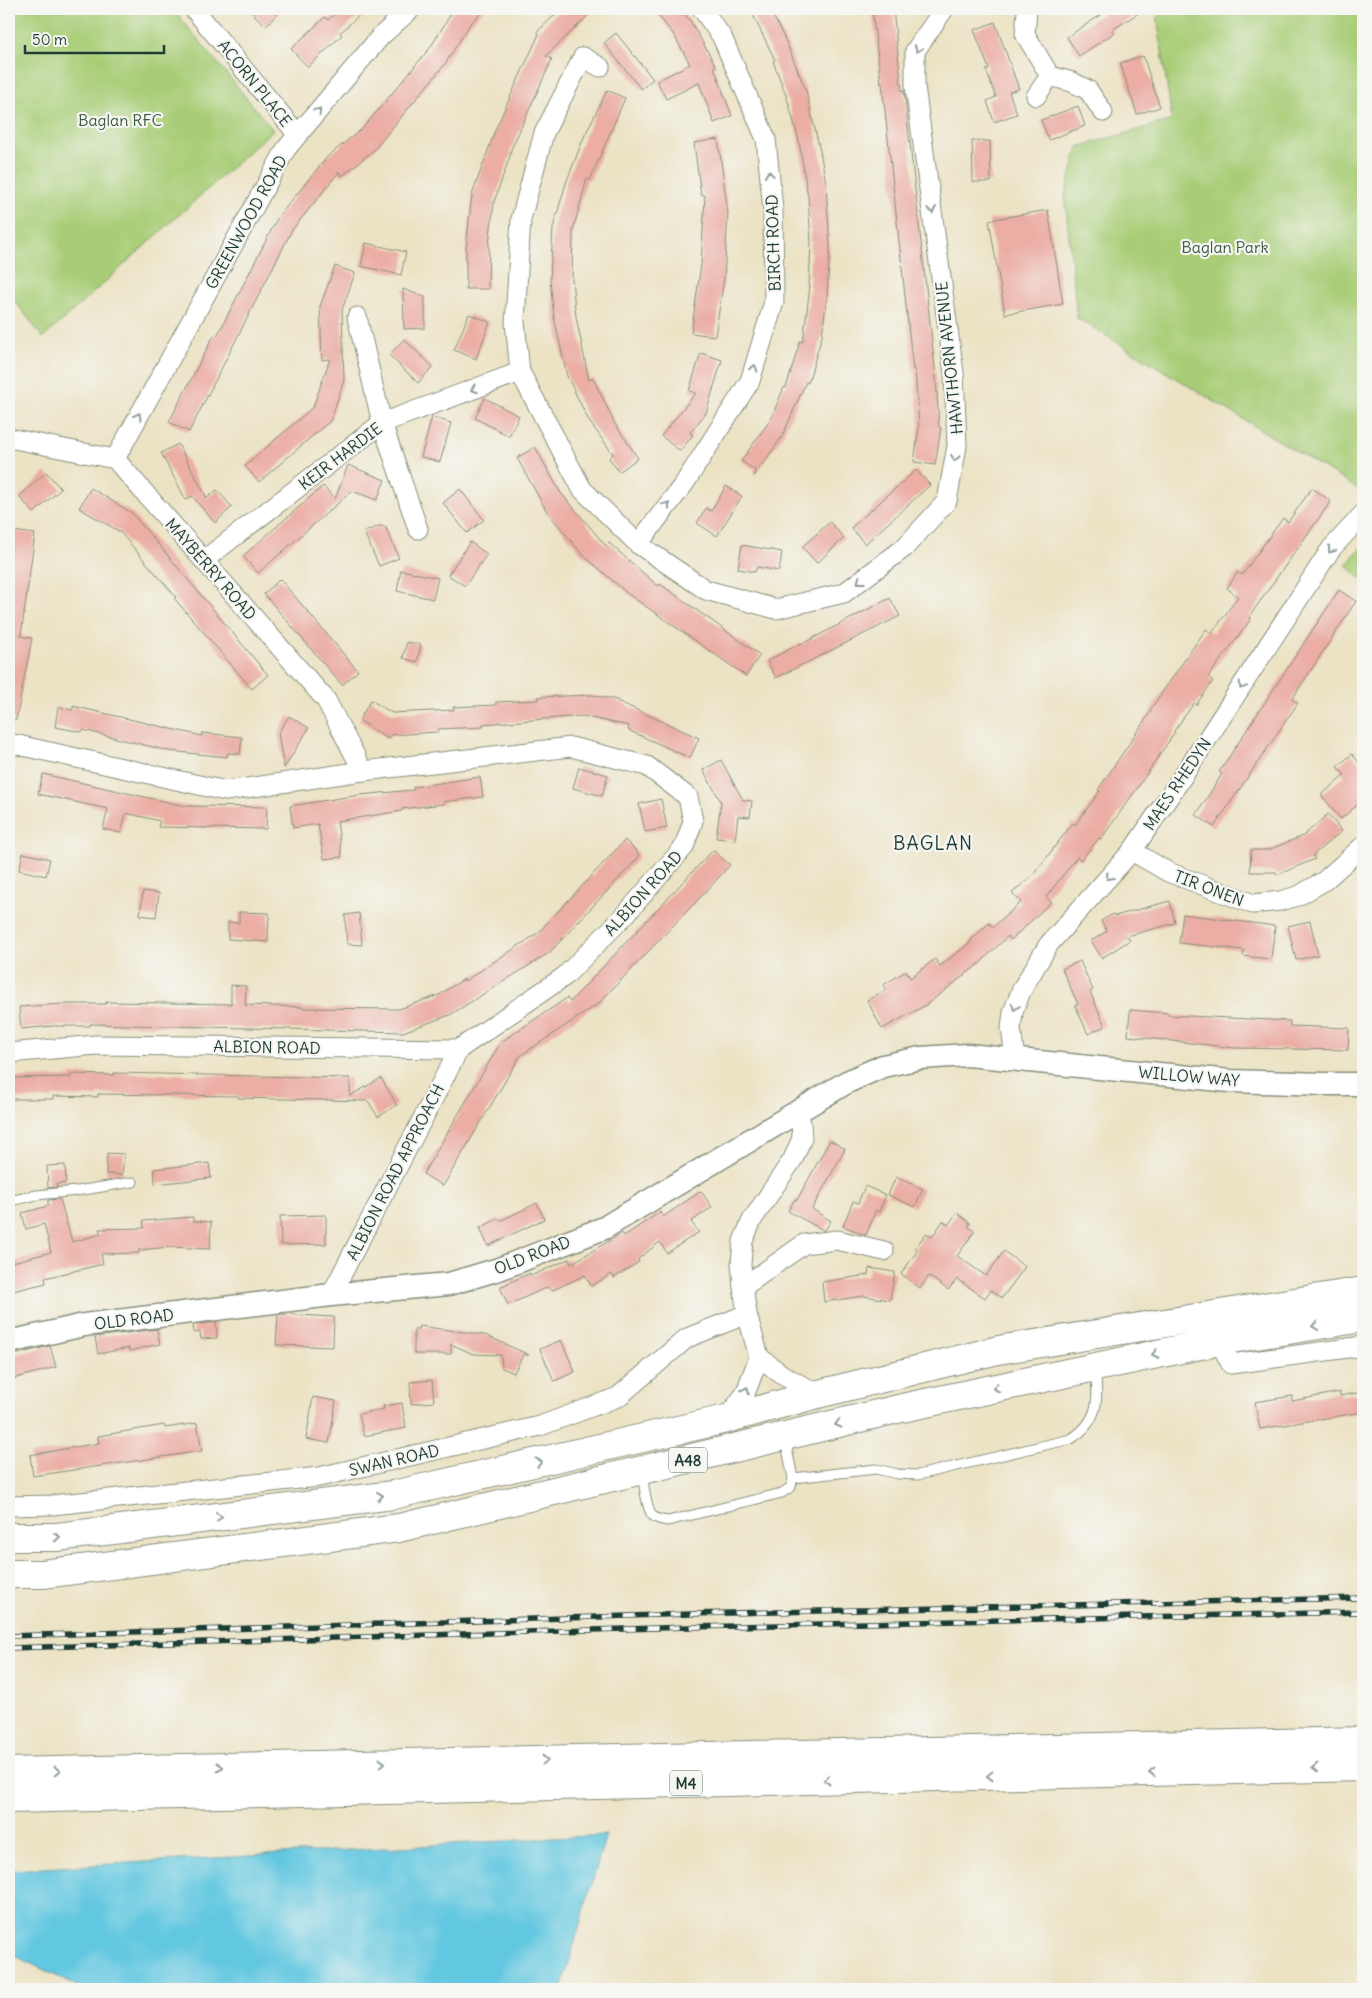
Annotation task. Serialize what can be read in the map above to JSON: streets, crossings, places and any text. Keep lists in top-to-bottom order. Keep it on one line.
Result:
{"streets":{"main road":["A48","M4"],"street":["ACORN PLACE","GREENWOOD ROAD","BIRCH ROAD","HAWTHORN AVENUE","KEIR HARDIE","MAYBERRY ROAD","MAES RHEDYN","TIR ONEN","ALBION ROAD","WILLOW WAY","ALBION ROAD APPROACH","OLD ROAD","SWAN ROAD"]},"crossings":[["ACORN PLACE","GREENWOOD ROAD"],["GREENWOOD ROAD","MAYBERRY ROAD"],["BIRCH ROAD","HAWTHORN AVENUE"],["HAWTHORN AVENUE","KEIR HARDIE"],["KEIR HARDIE","MAYBERRY ROAD"],["MAYBERRY ROAD","ALBION ROAD"],["MAES RHEDYN","TIR ONEN"],["MAES RHEDYN","WILLOW WAY"],["MAES RHEDYN","OLD ROAD"],["ALBION ROAD","ALBION ROAD APPROACH"],["WILLOW WAY","OLD ROAD"],["ALBION ROAD APPROACH","OLD ROAD"]],"one_way":["GREENWOOD ROAD","BIRCH ROAD","KEIR HARDIE","MAES RHEDYN"],"districts":["BAGLAN"],"parks":["Baglan RFC","Baglan Park"],"scale_bar":"50 m"}
